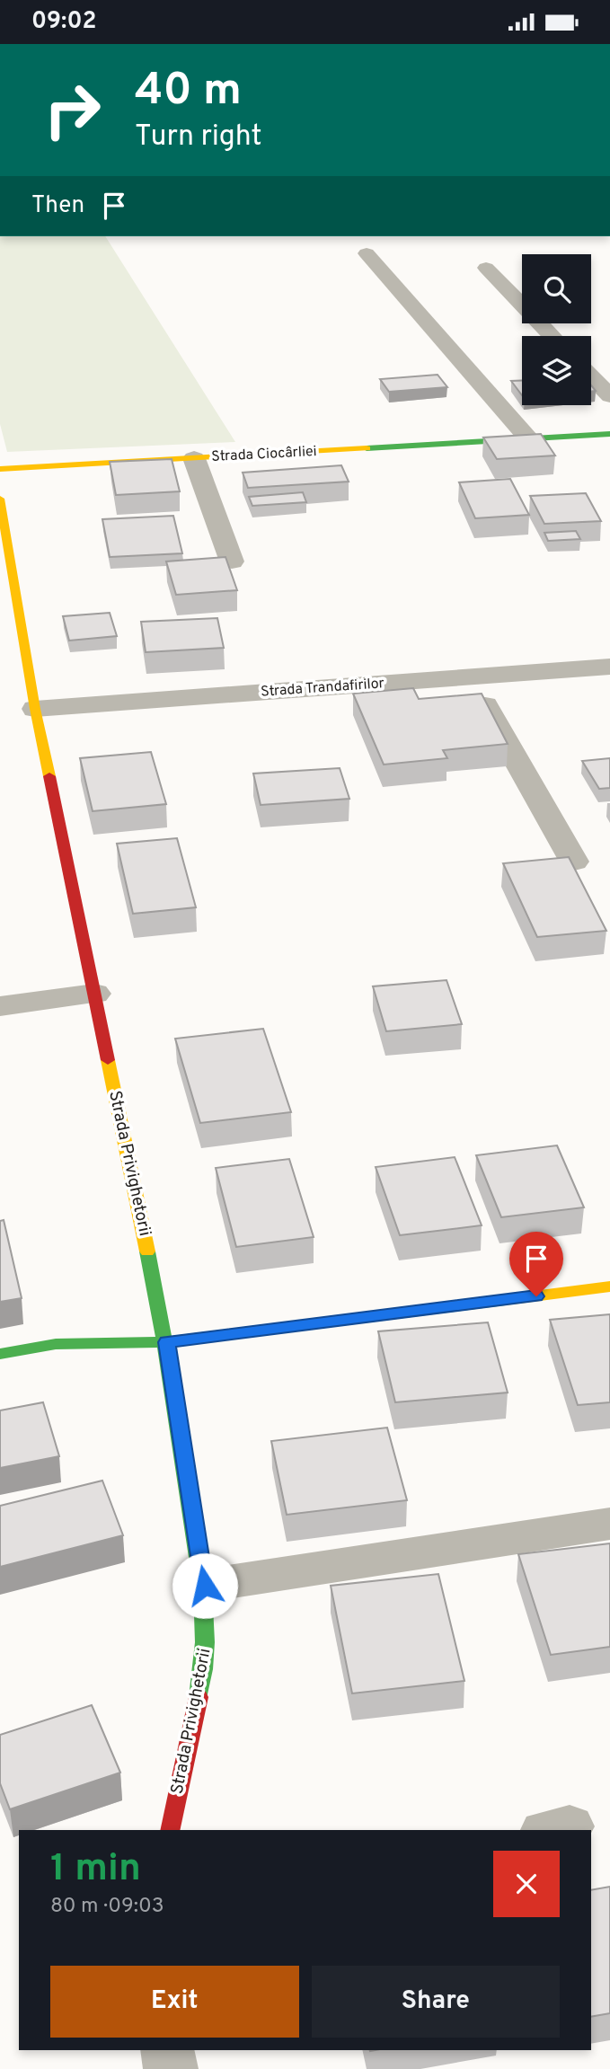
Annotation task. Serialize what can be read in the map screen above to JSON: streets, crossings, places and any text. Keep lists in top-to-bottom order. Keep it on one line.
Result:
{"streets":{"street":["Strada Ciocârliei","Strada Trandafirilor","Strada Privighetorii"]},"crossings":[["Strada Trandafirilor","Strada Privighetorii"]],"page":{"status":"09:02","turn":["40 m","Turn right"],"then":"Then","heading":["1 min","80 m · 09:03"],"buttons":["Exit","Share"]}}
